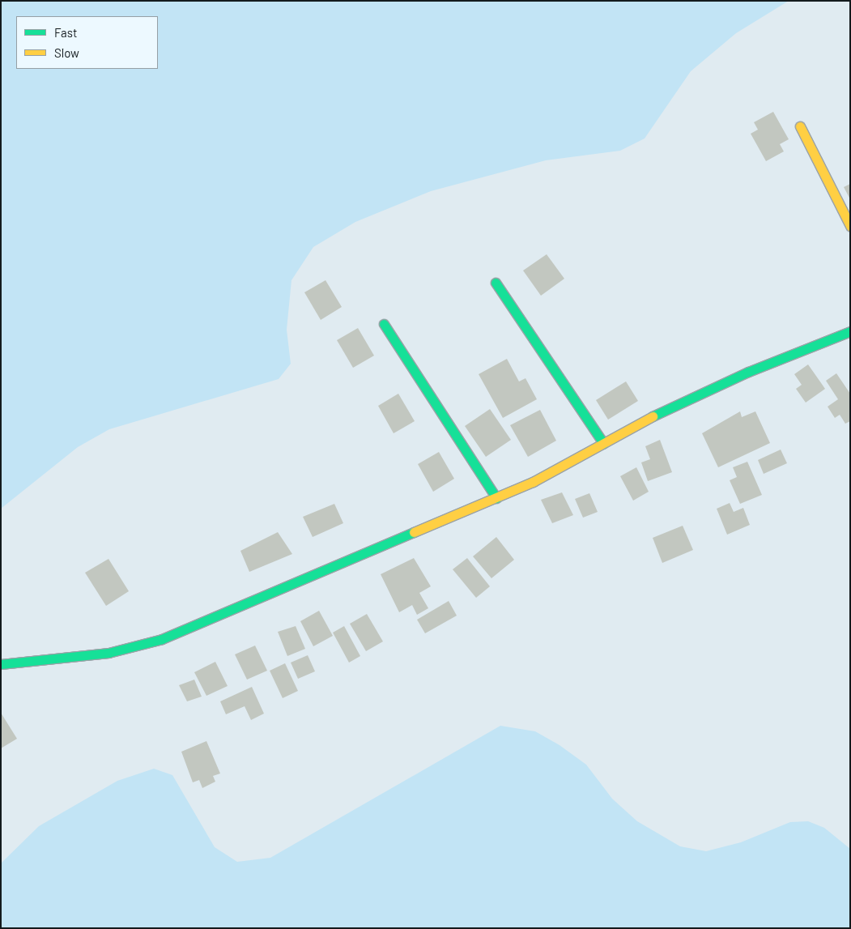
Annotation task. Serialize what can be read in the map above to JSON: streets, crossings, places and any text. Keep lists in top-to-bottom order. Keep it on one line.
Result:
{"legend":["Fast","Slow"]}
